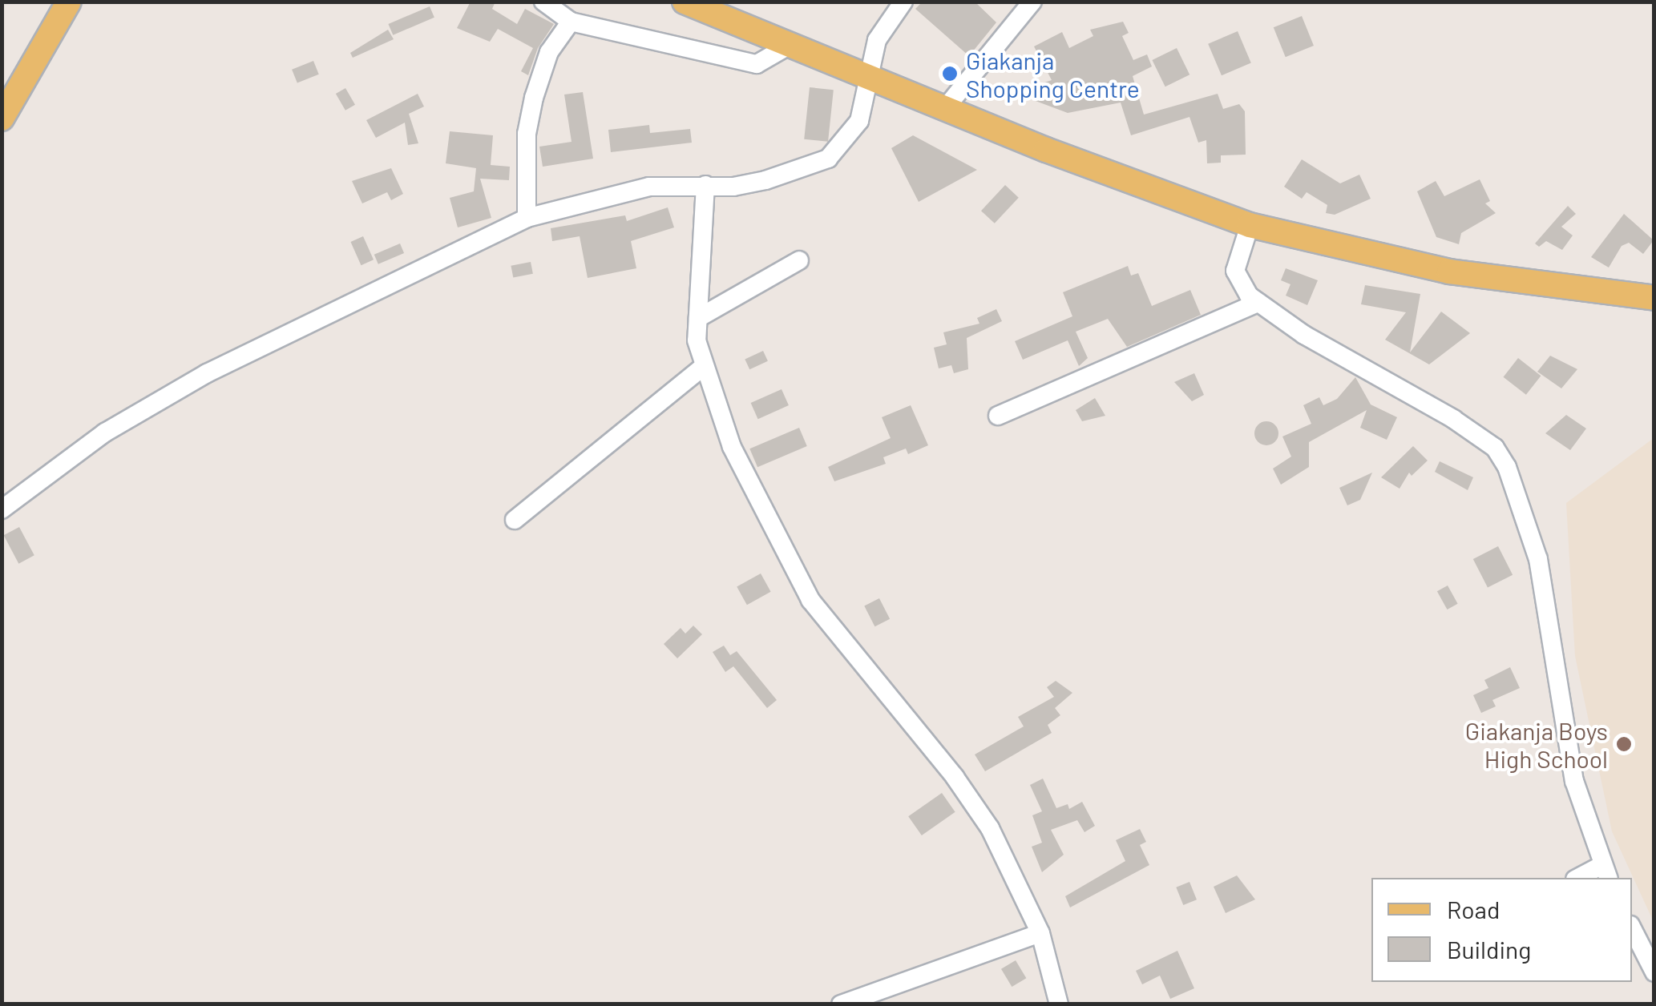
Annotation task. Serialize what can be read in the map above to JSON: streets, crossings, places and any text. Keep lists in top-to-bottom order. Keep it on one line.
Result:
{"places":["Giakanja Shopping Centre","Giakanja Boys High School"],"legend":["Road","Building"]}
